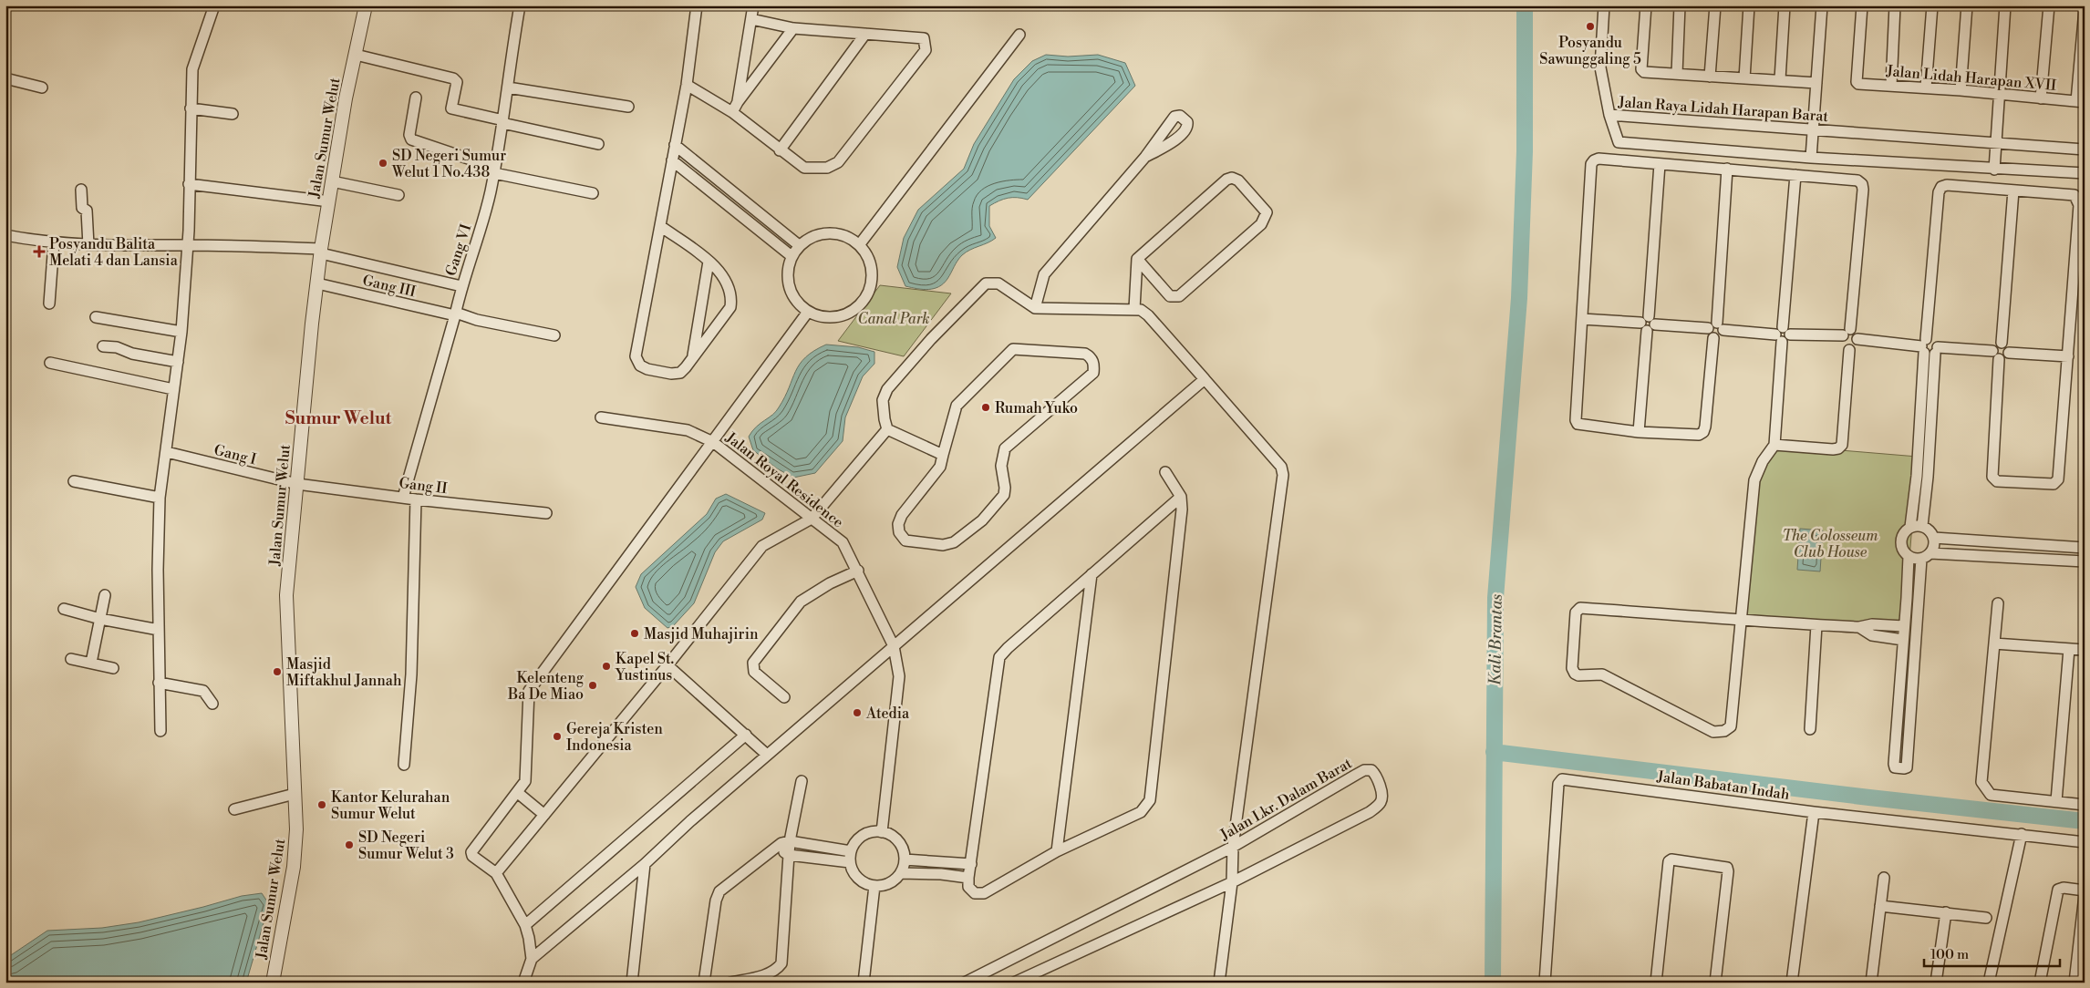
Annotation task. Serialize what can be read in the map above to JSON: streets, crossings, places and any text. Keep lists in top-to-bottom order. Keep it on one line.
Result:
{"streets":{"street":["Jalan Lidah Harapan XVII","Jalan Raya Lidah Harapan Barat","Jalan Sumur Welut","Gang VI","Gang III","Gang I","Jalan Royal Residence","Gang II","Jalan Babatan Indah","Jalan Lkr. Dalam Barat"]},"crossings":[["Jalan Sumur Welut","Gang III"],["Jalan Sumur Welut","Gang I"],["Jalan Sumur Welut","Gang II"],["Gang VI","Gang III"],["Gang VI","Gang II"],["Gang I","Gang II"]],"districts":["Sumur Welut"],"water":["Kali Brantas"],"parks":["Canal Park","The Colosseum Club House"],"places":{"other":["Posyandu Sawunggaling 5","SD Negeri Sumur Welut 1 No.438","Rumah Yuko","Masjid Muhajirin","Kapel St. Yustinus","Masjid Miftakhul Jannah","Kelenteng Ba De Miao","Atedia","Gereja Kristen Indonesia","Kantor Kelurahan Sumur Welut","SD Negeri Sumur Welut 3"],"health":["Posyandu Balita Melati 4 dan Lansia"]},"scale_bar":"100 m"}
